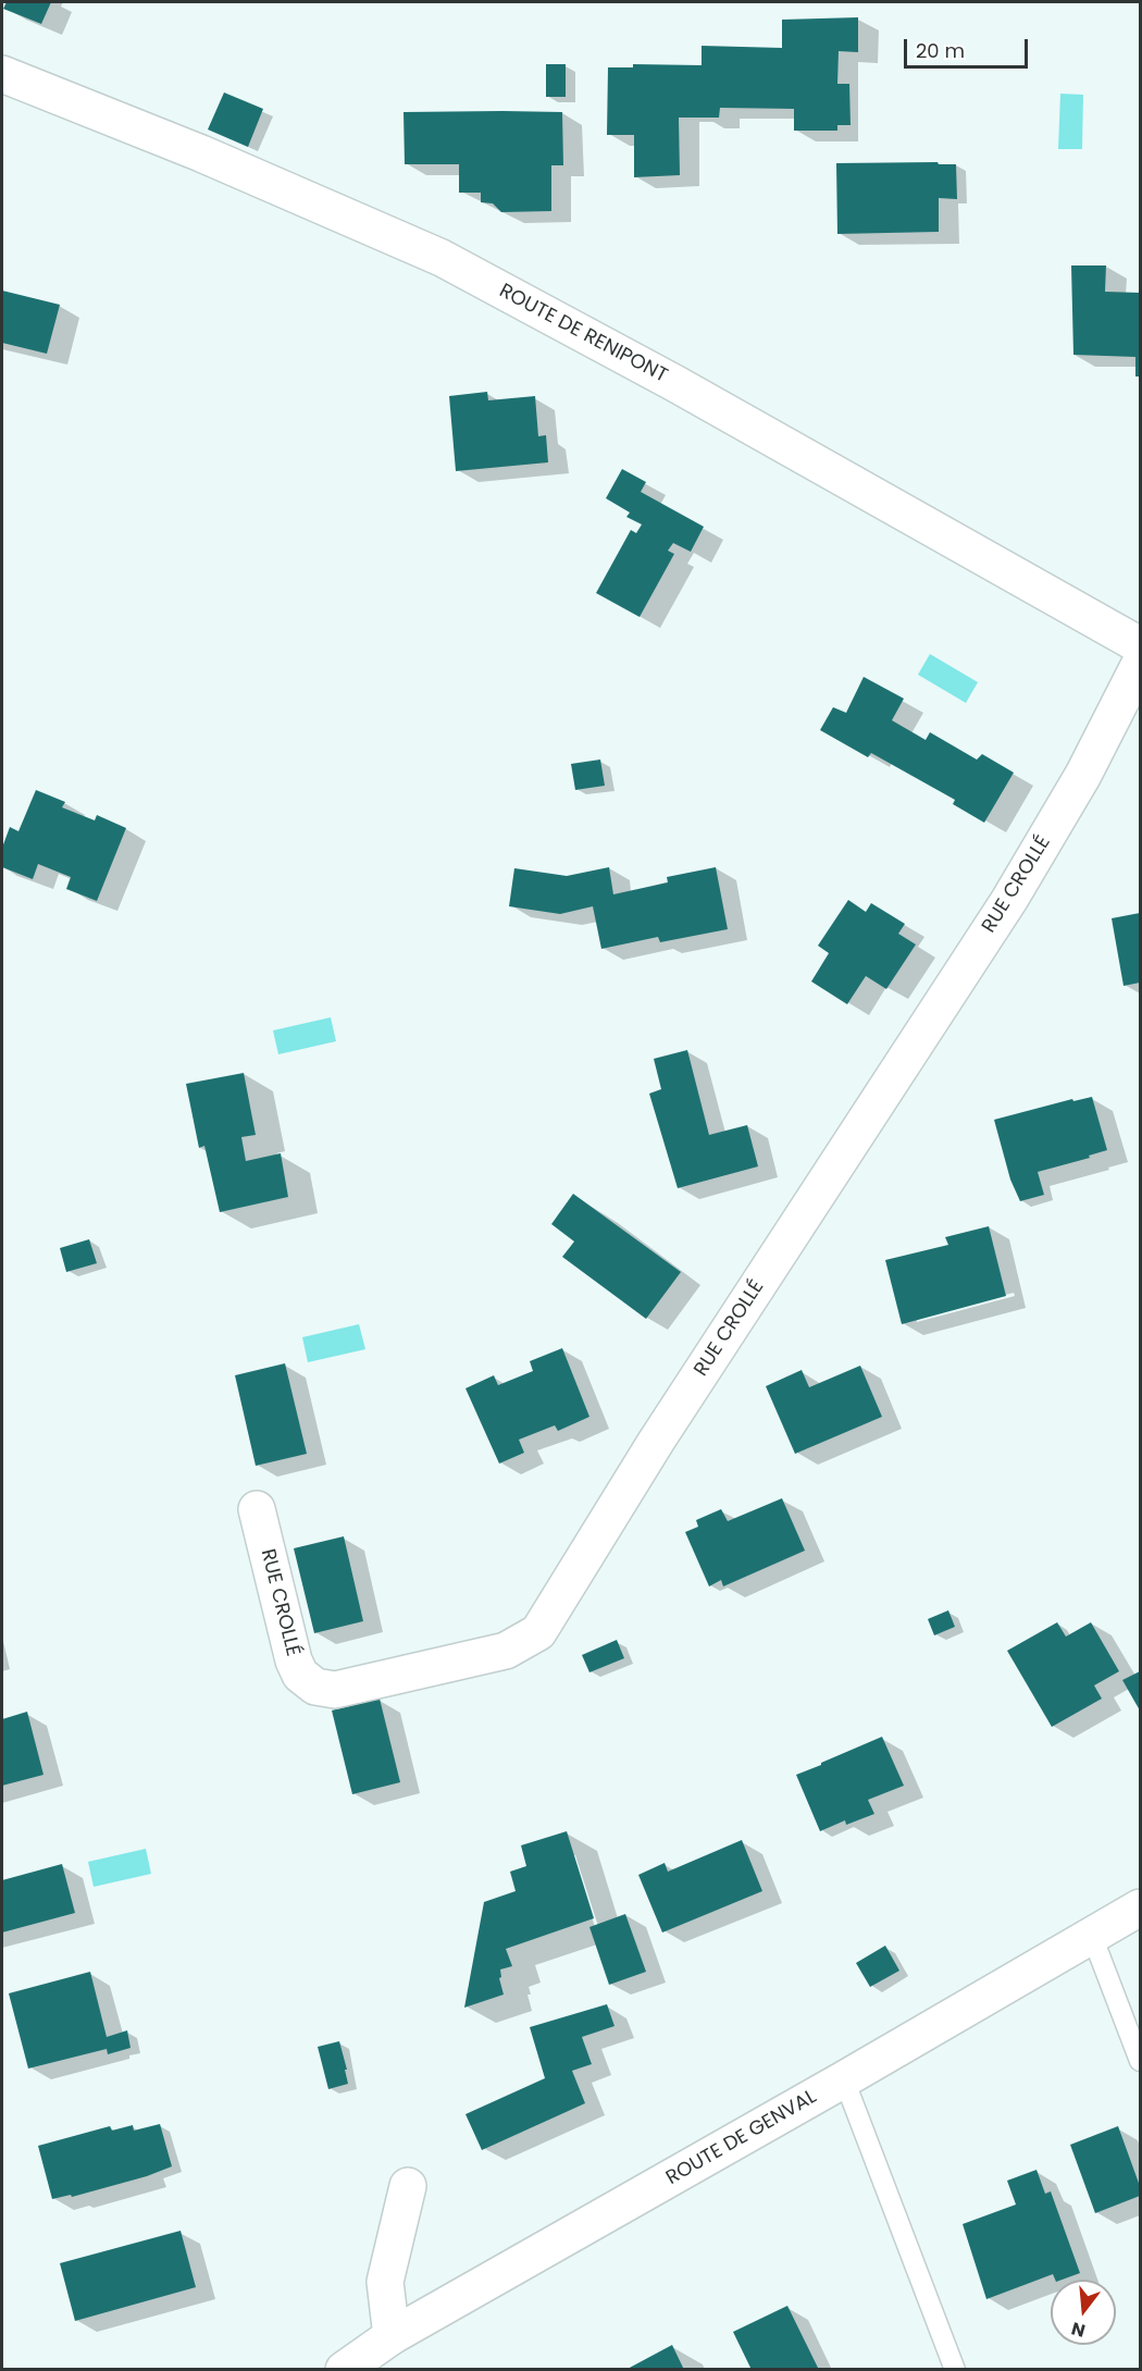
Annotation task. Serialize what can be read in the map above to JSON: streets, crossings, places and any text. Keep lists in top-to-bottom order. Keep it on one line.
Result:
{"streets":{"street":["ROUTE DE RENIPONT","RUE CROLLÉ","ROUTE DE GENVAL"]},"crossings":[["ROUTE DE RENIPONT","RUE CROLLÉ"]],"scale_bar":"20 m","north":"bottom"}
